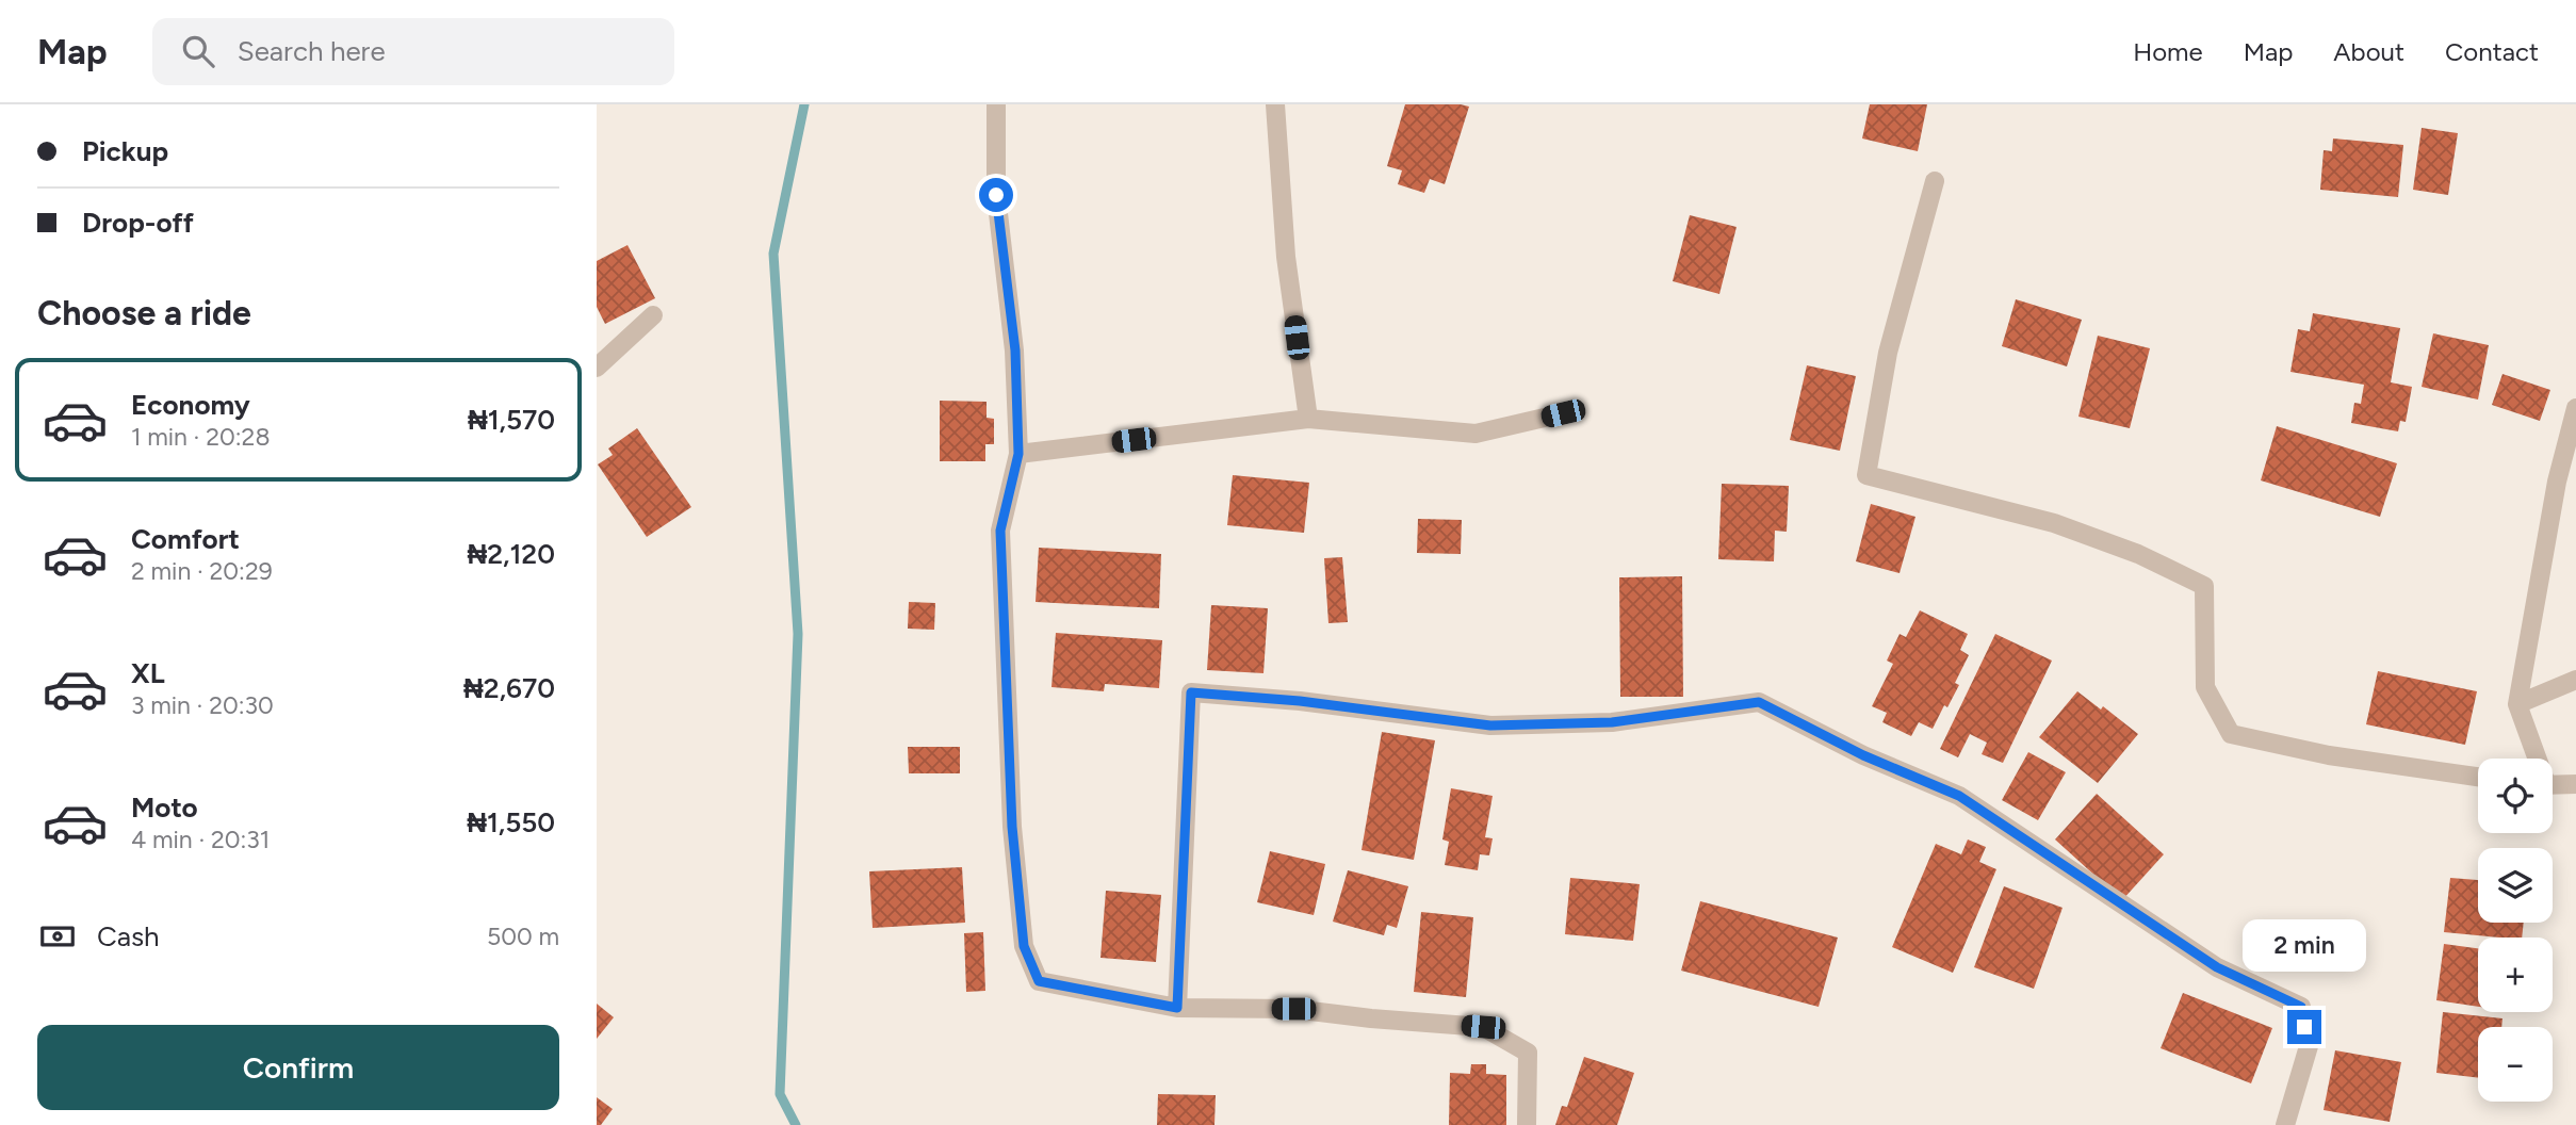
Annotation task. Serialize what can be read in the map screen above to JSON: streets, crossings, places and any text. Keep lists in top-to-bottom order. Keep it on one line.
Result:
{"page":{"header":"Map","search":"Search here","nav":["Home","Map","About","Contact"],"banner":["Pickup","Drop-off"],"heading":"Choose a ride","list":[{"name":"Economy","note":"1 min · 20:28","value":"₦1,570"},{"name":"Comfort","note":"2 min · 20:29","value":"₦2,120"},{"name":"XL","note":"3 min · 20:30","value":"₦2,670"},{"name":"Moto","note":"4 min · 20:31","value":"₦1,550"}],"map_buttons":["+","−"],"pay":["Cash","500 m"],"bubble":"2 min","buttons":"Confirm"}}
